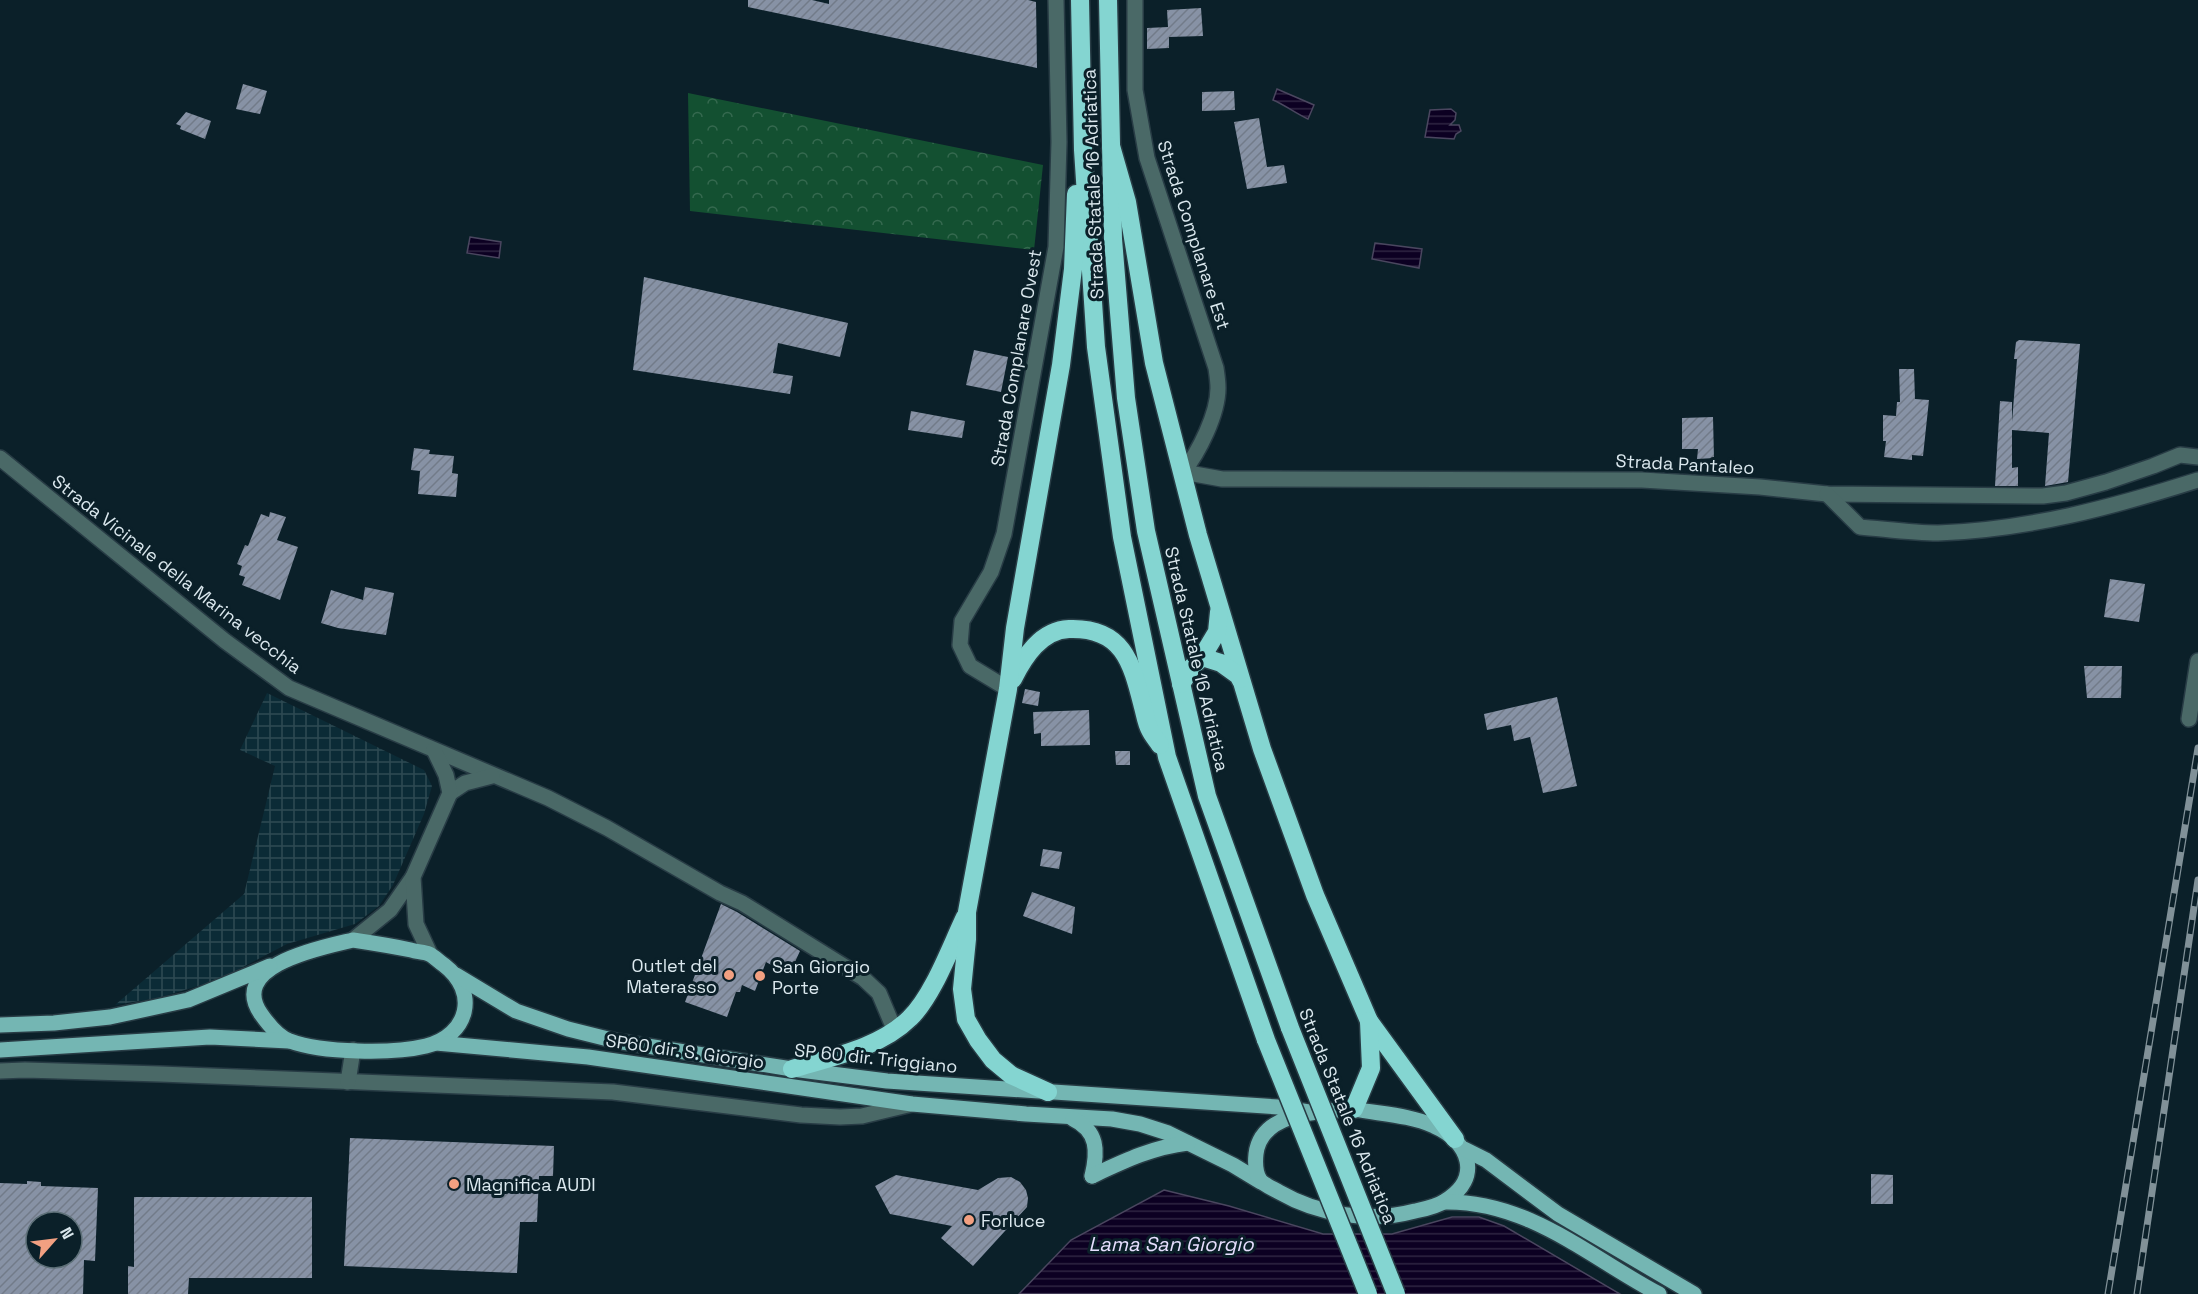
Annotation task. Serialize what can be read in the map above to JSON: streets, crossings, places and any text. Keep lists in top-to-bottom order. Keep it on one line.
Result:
{"streets":{"highway":["Strada Statale 16 Adriatica"],"main road":["SP60 dir. S. Giorgio","SP 60 dir. Triggiano"],"street":["Strada Complanare Est","Strada Complanare Ovest","Strada Pantaleo","Strada Vicinale della Marina vecchia"]},"crossings":[["Strada Complanare Est","Strada Pantaleo"]],"water":["Lama San Giorgio"],"places":["Outlet del Materasso","San Giorgio Porte","Magnifica AUDI","Forluce"],"north":"top right"}
